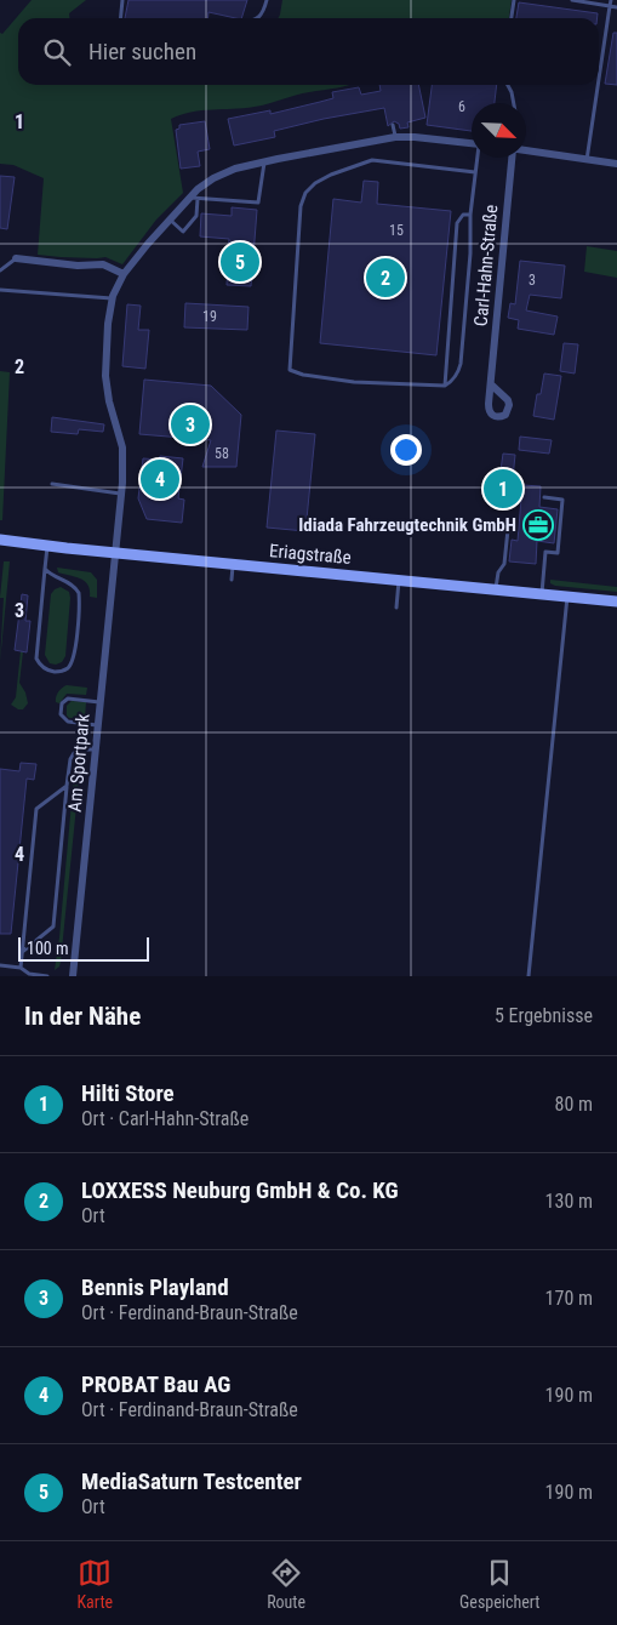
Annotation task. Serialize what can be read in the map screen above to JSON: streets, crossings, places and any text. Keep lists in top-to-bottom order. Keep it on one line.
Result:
{"streets":{"street":["Carl-Hahn-Straße","Eriagstraße","Am Sportpark"]},"crossings":[["Eriagstraße","Am Sportpark"]],"places":{"office":["Idiada Fahrzeugtechnik GmbH"]},"house_numbers":["6","15","3","19","58"],"scale_bar":"100 m","north":"bottom right","page":{"search":"Hier suchen","pins":["5","2","3","4","1"],"scale":"100 m","heading":["In der Nähe","5 Ergebnisse"],"list":[{"mark":"1","name":"Hilti Store","note":"Ort · Carl-Hahn-Straße","value":"80 m"},{"mark":"2","name":"LOXXESS Neuburg GmbH & Co. KG","note":"Ort","value":"130 m"},{"mark":"3","name":"Bennis Playland","note":"Ort · Ferdinand-Braun-Straße","value":"170 m"},{"mark":"4","name":"PROBAT Bau AG","note":"Ort · Ferdinand-Braun-Straße","value":"190 m"},{"mark":"5","name":"MediaSaturn Testcenter","note":"Ort","value":"190 m"}],"nav":["Karte","Route","Gespeichert"]},"grid":{"rows":["1","2","3","4"]}}
